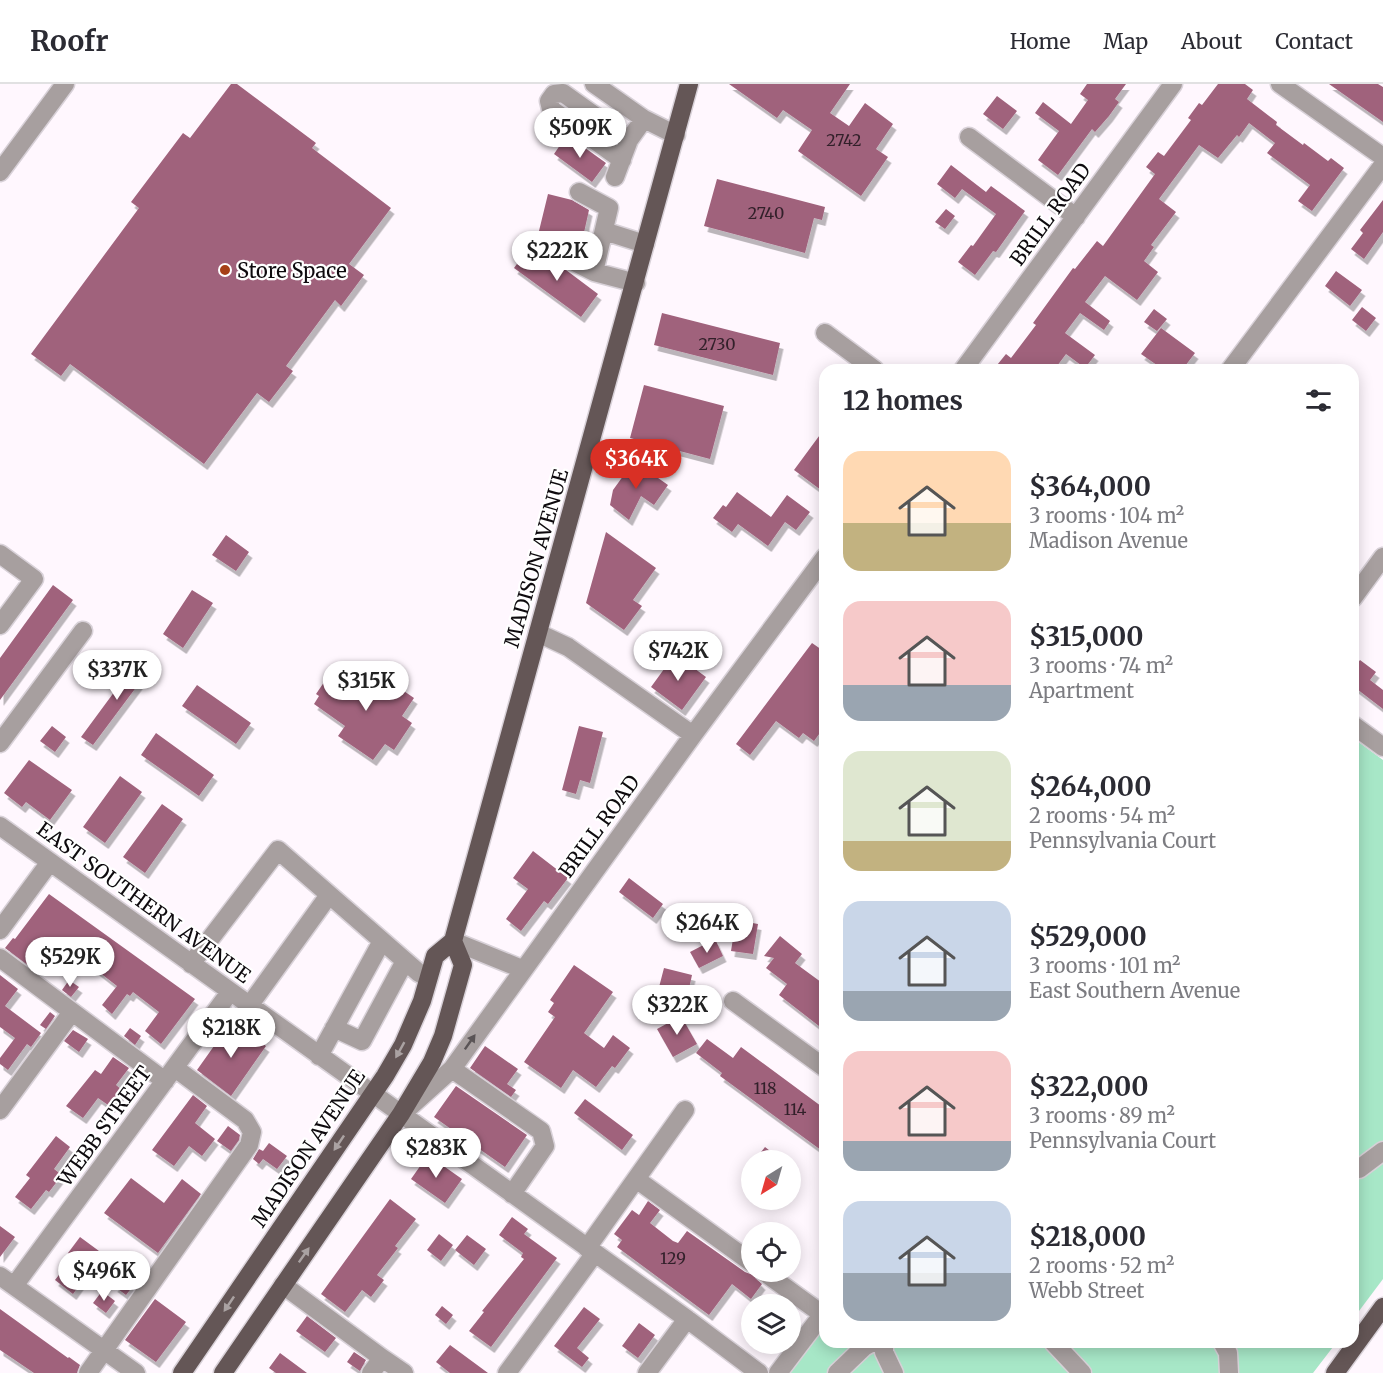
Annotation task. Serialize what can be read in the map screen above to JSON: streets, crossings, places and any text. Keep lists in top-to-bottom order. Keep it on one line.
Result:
{"streets":{"main road":["MADISON AVENUE"],"street":["BRILL ROAD","EAST SOUTHERN AVENUE","WEBB STREET"]},"crossings":[["BRILL ROAD","EAST SOUTHERN AVENUE"],["MADISON AVENUE","EAST SOUTHERN AVENUE"],["EAST SOUTHERN AVENUE","WEBB STREET"]],"places":["Store Space"],"house_numbers":["2742","2740","2730","118","114","129"],"north":"bottom left","page":{"header":"Roofr","nav":["Home","Map","About","Contact"],"price":["$509K","$222K","$364K","$742K","$337K","$315K","$264K","$529K","$322K","$218K","$283K","$496K"],"heading":"12 homes","list":[{"name":"$364,000","note":"3 rooms · 104 m² · Madison Avenue"},{"name":"$315,000","note":"3 rooms · 74 m² · Apartment"},{"name":"$264,000","note":"2 rooms · 54 m² · Pennsylvania Court"},{"name":"$529,000","note":"3 rooms · 101 m² · East Southern Avenue"},{"name":"$322,000","note":"3 rooms · 89 m² · Pennsylvania Court"},{"name":"$218,000","note":"2 rooms · 52 m² · Webb Street"}]}}
